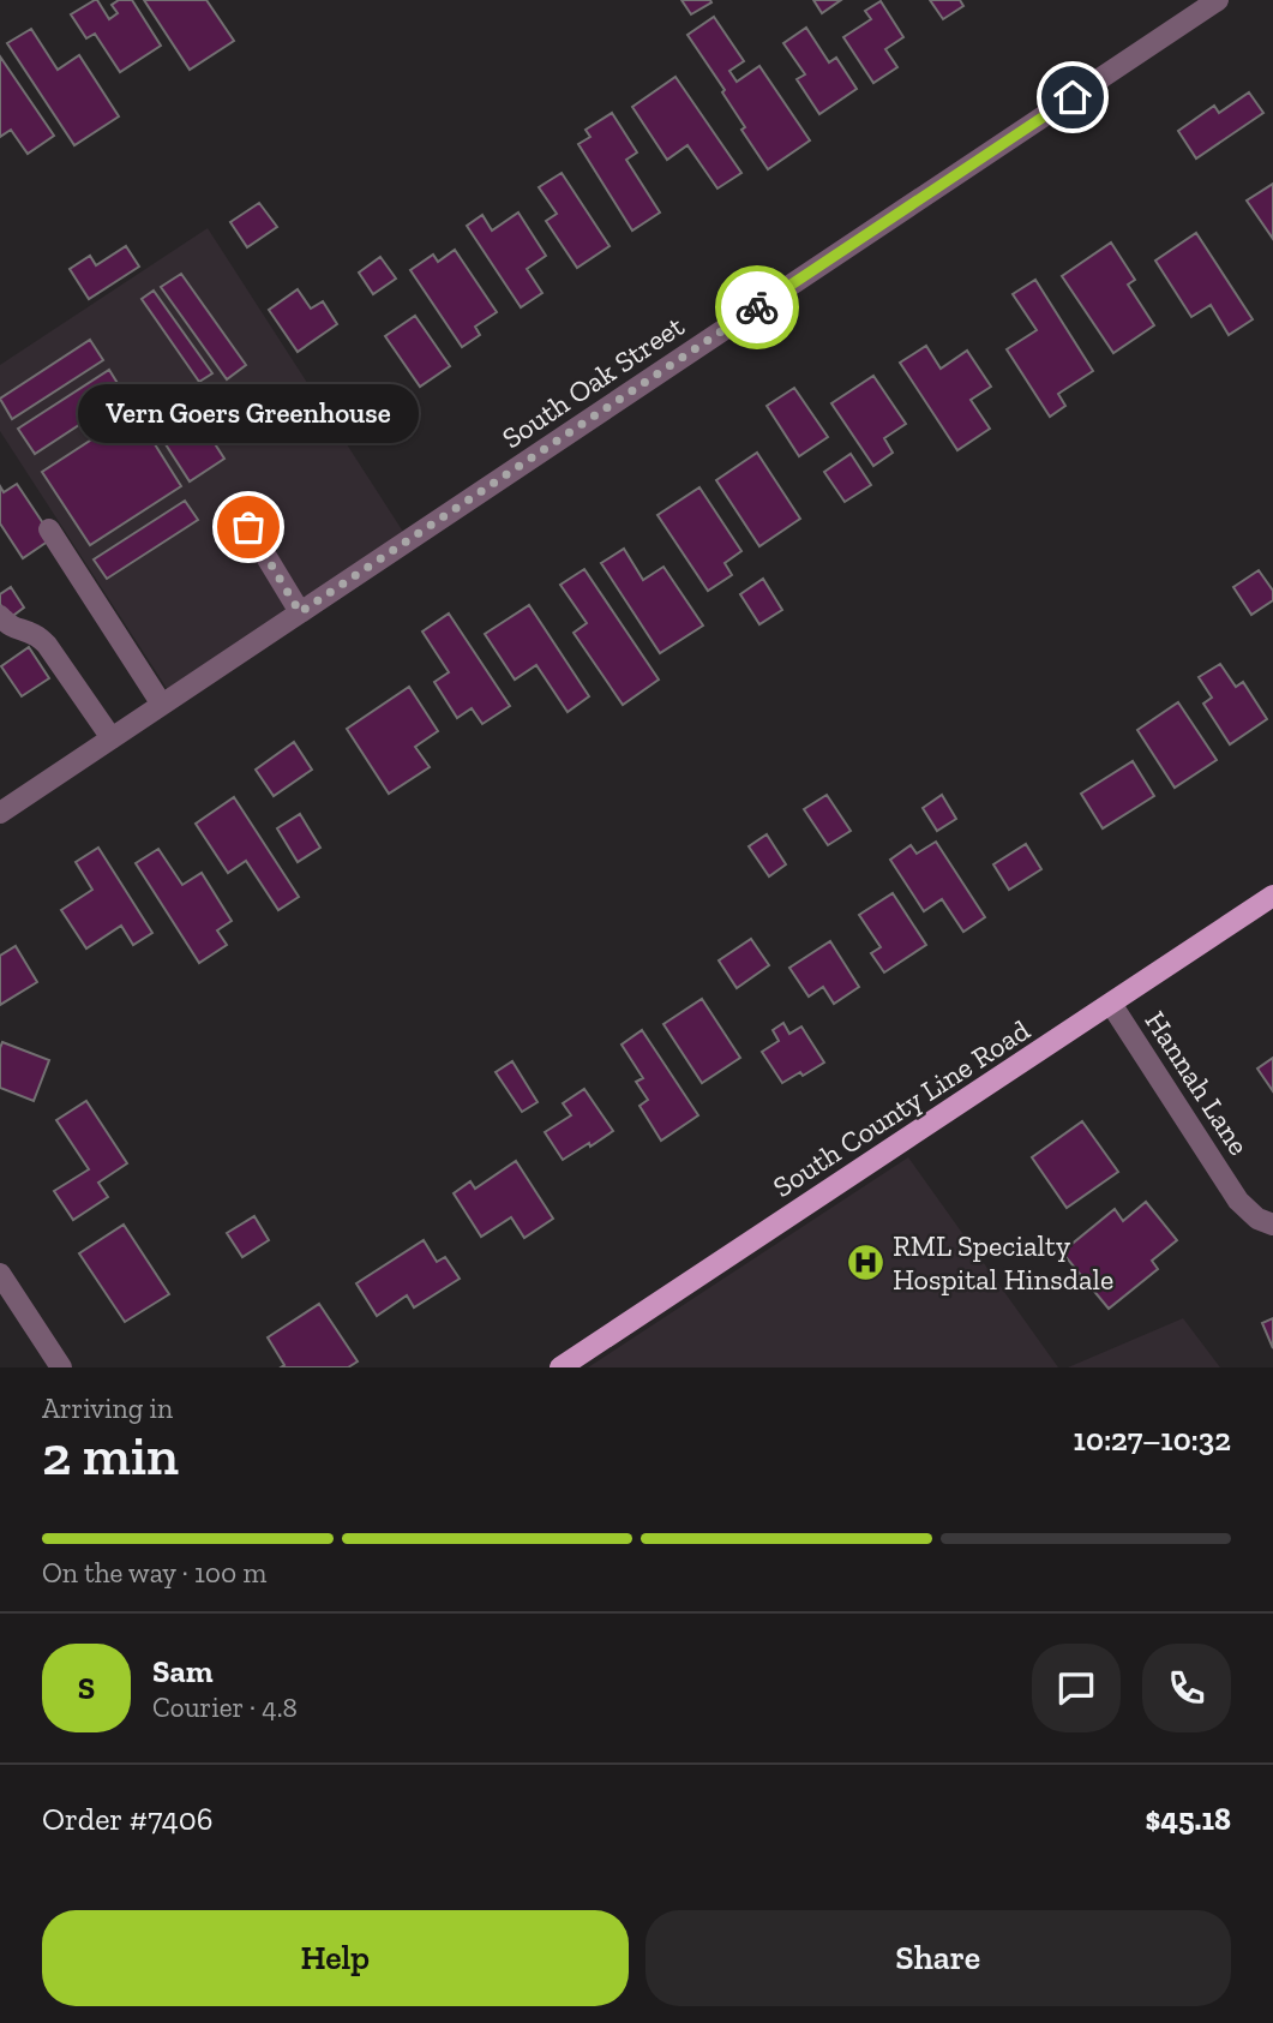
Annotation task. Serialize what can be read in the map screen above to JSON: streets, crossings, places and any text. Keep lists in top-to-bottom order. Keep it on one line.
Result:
{"streets":{"main road":["South County Line Road"],"street":["South Oak Street","Hannah Lane"]},"crossings":[["Hannah Lane","South County Line Road"]],"places":{"other":["Vern Goers Greenhouse"],"hospital":["RML Specialty Hospital Hinsdale"]},"page":{"bubble":"Vern Goers Greenhouse","heading":["2 min","Arriving in","10:27–10:32"],"panel":["Sam","Courier · 4.8","Order #7406","$45.18"],"bar":"On the way · 100 m","round":"S","buttons":["Help","Share"]}}
